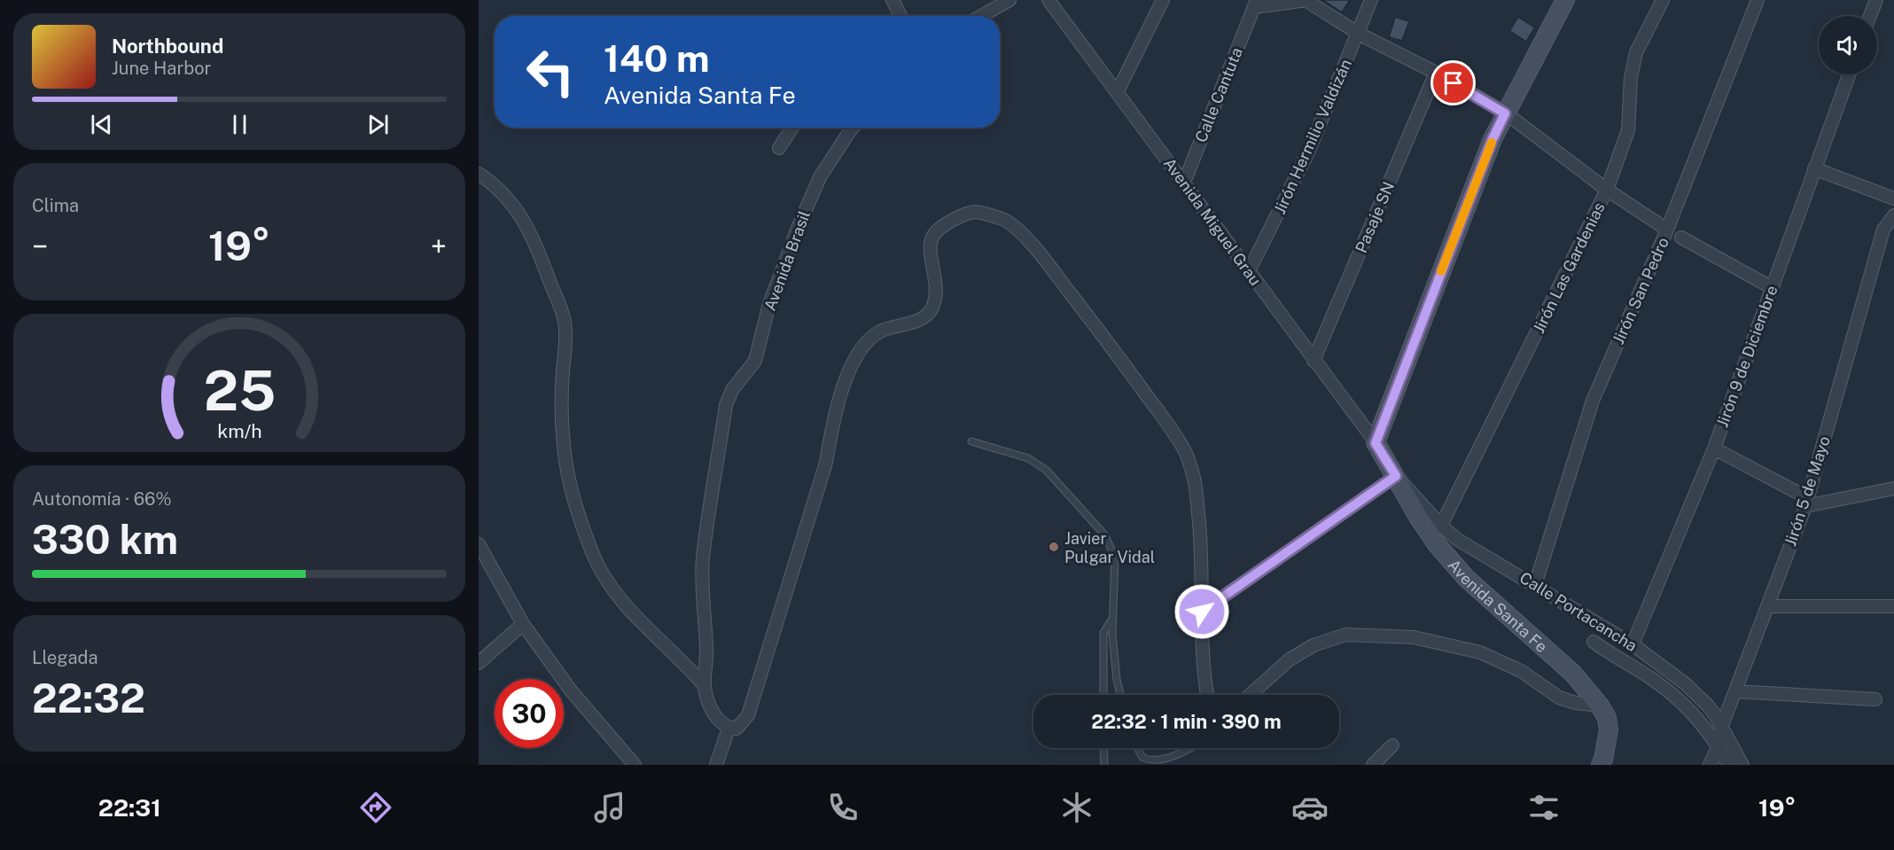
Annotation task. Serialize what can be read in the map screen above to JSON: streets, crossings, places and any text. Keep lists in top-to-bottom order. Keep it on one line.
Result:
{"streets":{"street":["Calle Cantuta","Jirón Hermilio Valdizán","Pasaje SN","Avenida Miguel Grau","Avenida Brasil","Jirón Las Gardenias","Jirón San Pedro","Jirón 9 de Diciembre","Jirón 5 de Mayo","Avenida Santa Fe","Calle Portacancha"]},"crossings":[["Calle Cantuta","Avenida Miguel Grau"],["Jirón Hermilio Valdizán","Avenida Miguel Grau"],["Pasaje SN","Avenida Miguel Grau"],["Avenida Miguel Grau","Avenida Santa Fe"],["Jirón Las Gardenias","Calle Portacancha"],["Jirón San Pedro","Calle Portacancha"],["Jirón 9 de Diciembre","Calle Portacancha"],["Jirón 5 de Mayo","Calle Portacancha"],["Avenida Santa Fe","Calle Portacancha"]],"places":["Javier Pulgar Vidal"],"page":{"turn":["140 m","Avenida Santa Fe"],"song":["Northbound","June Harbor"],"tile":["Clima",["Autonomía · 66%","330 km"],["Llegada","22:32"]],"heat":["−","19°","+"],"limit":"30","trip":"22:32 · 1 min · 390 m","tabs":["22:31","19°"],"gauge":["25","km/h"]}}
